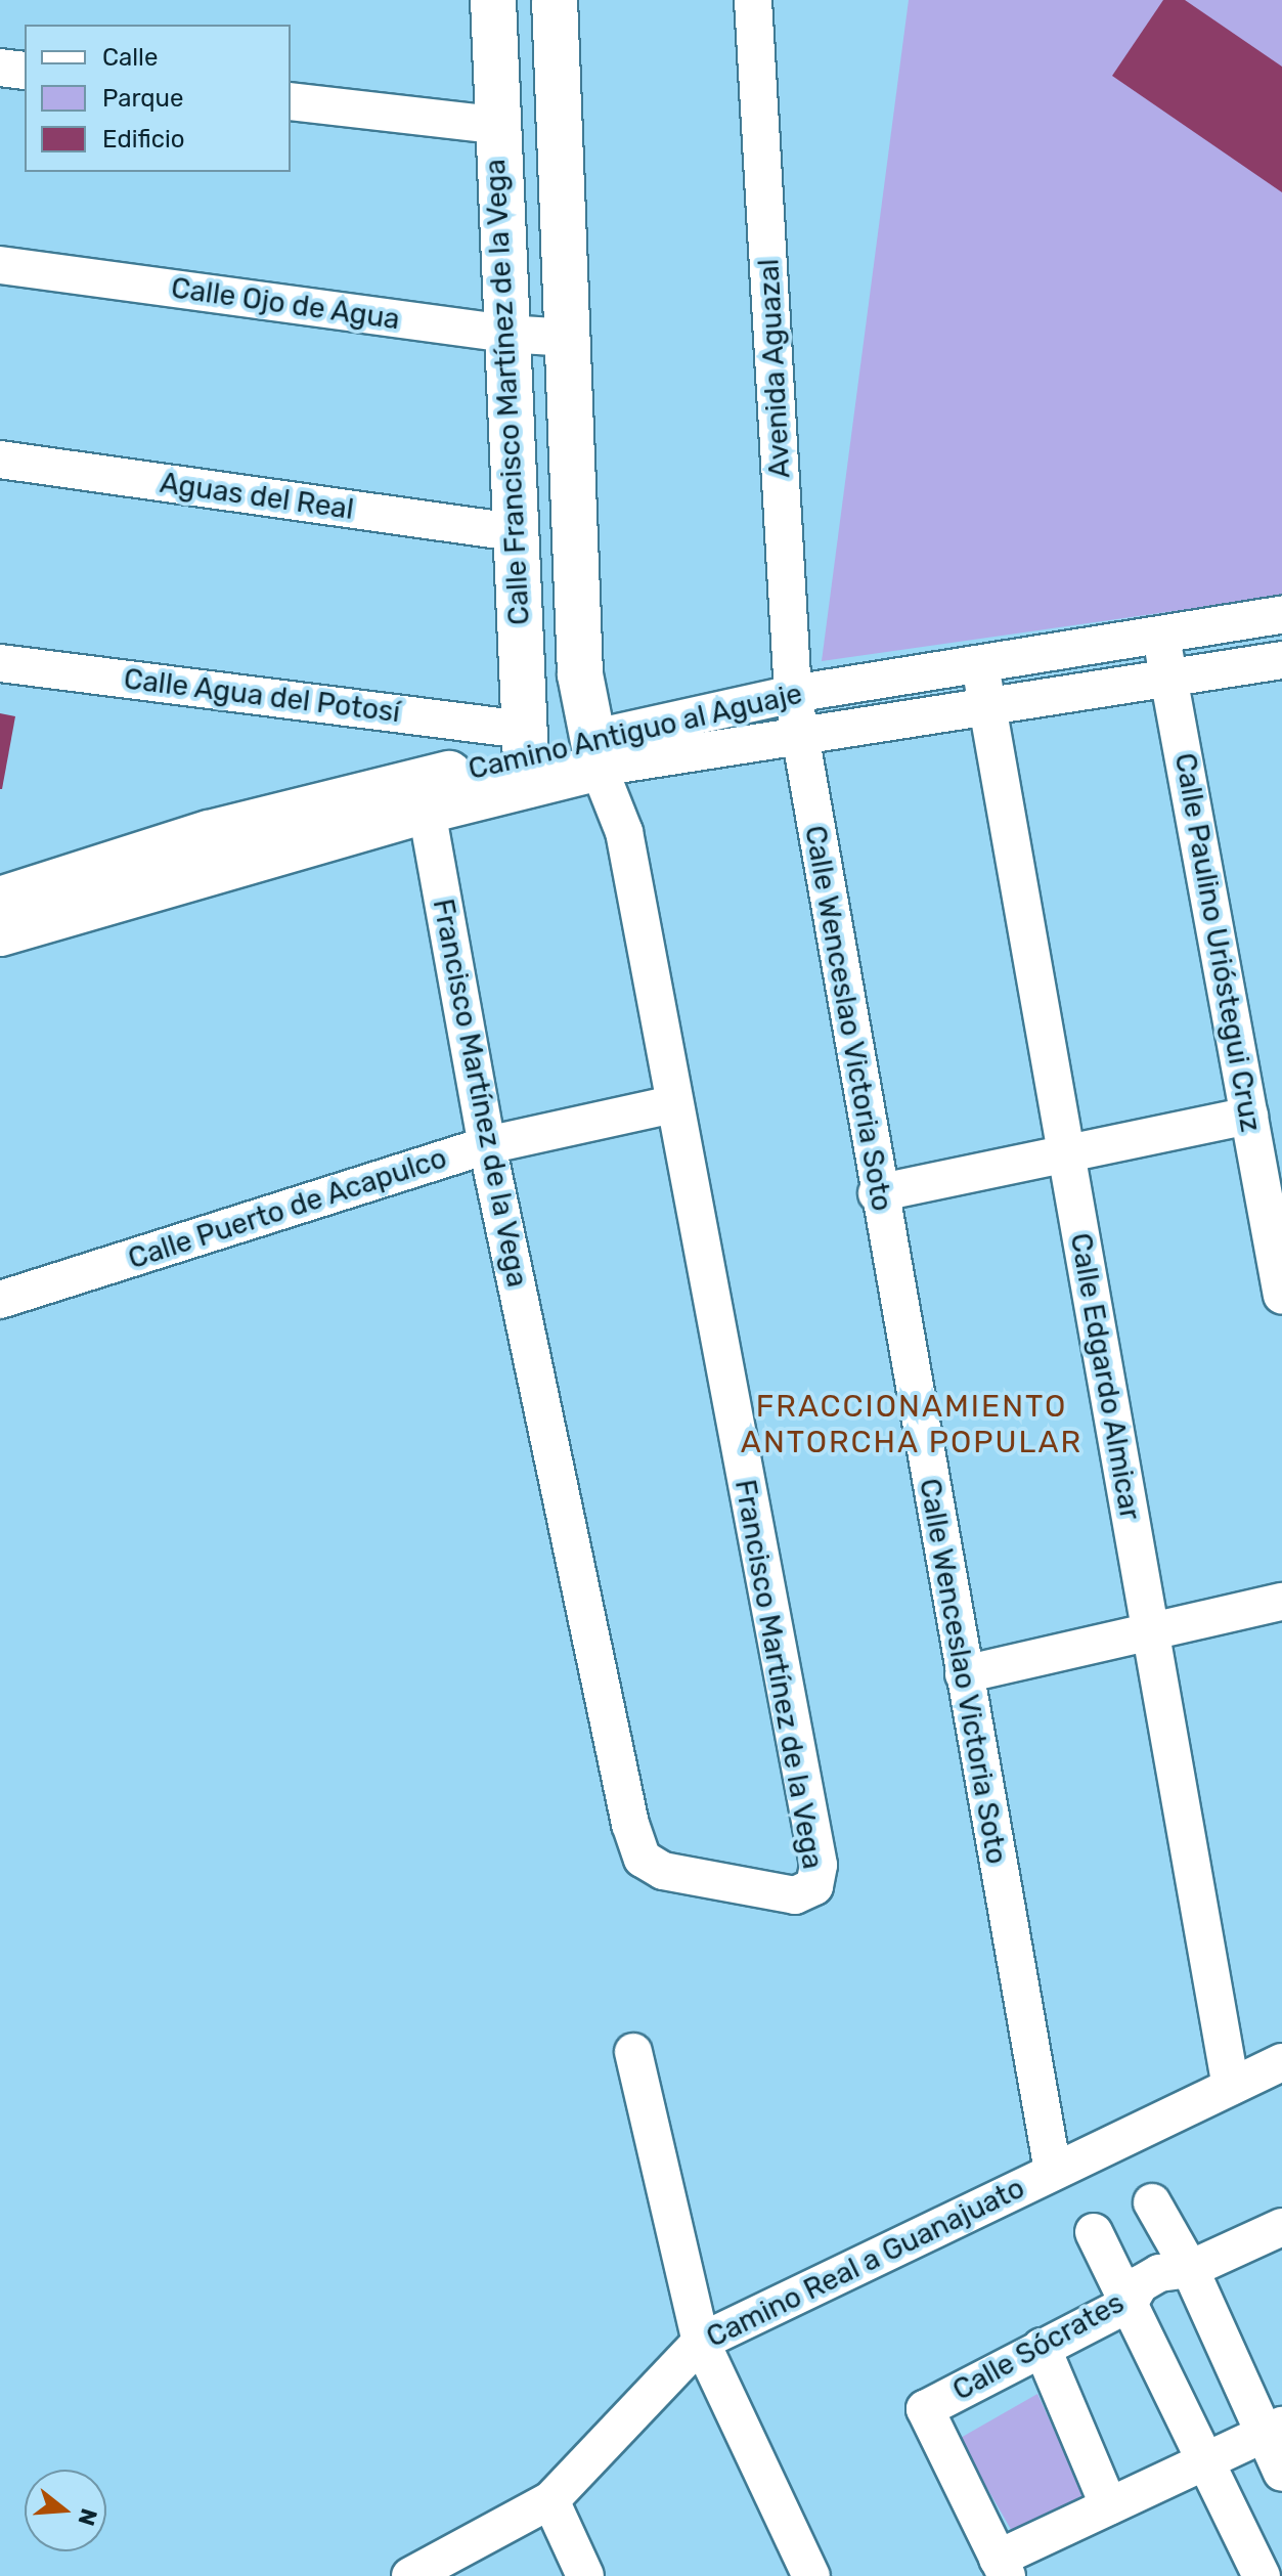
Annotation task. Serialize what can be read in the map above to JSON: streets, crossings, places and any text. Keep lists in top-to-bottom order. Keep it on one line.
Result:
{"streets":{"street":["Calle Ojo de Agua","Avenida Aguazal","Calle Francisco Martínez de la Vega","Aguas del Real","Calle Agua del Potosí","Camino Antiguo al Aguaje","Calle Paulino Urióstegui Cruz","Calle Wenceslao Victoria Soto","Francisco Martínez de la Vega","Calle Puerto de Acapulco","Calle Edgardo Almicar","Camino Real a Guanajuato","Calle Sócrates"]},"crossings":[["Calle Ojo de Agua","Calle Francisco Martínez de la Vega"],["Avenida Aguazal","Camino Antiguo al Aguaje"],["Avenida Aguazal","Calle Wenceslao Victoria Soto"],["Calle Francisco Martínez de la Vega","Aguas del Real"],["Calle Francisco Martínez de la Vega","Calle Agua del Potosí"],["Calle Francisco Martínez de la Vega","Camino Antiguo al Aguaje"],["Calle Francisco Martínez de la Vega","Francisco Martínez de la Vega"],["Calle Agua del Potosí","Camino Antiguo al Aguaje"],["Camino Antiguo al Aguaje","Calle Paulino Urióstegui Cruz"],["Camino Antiguo al Aguaje","Calle Wenceslao Victoria Soto"],["Camino Antiguo al Aguaje","Francisco Martínez de la Vega"],["Camino Antiguo al Aguaje","Calle Edgardo Almicar"],["Calle Wenceslao Victoria Soto","Camino Real a Guanajuato"],["Francisco Martínez de la Vega","Calle Puerto de Acapulco"],["Calle Edgardo Almicar","Camino Real a Guanajuato"]],"districts":["FRACCIONAMIENTO ANTORCHA POPULAR"],"legend":["Calle","Parque","Edificio"],"north":"right"}
